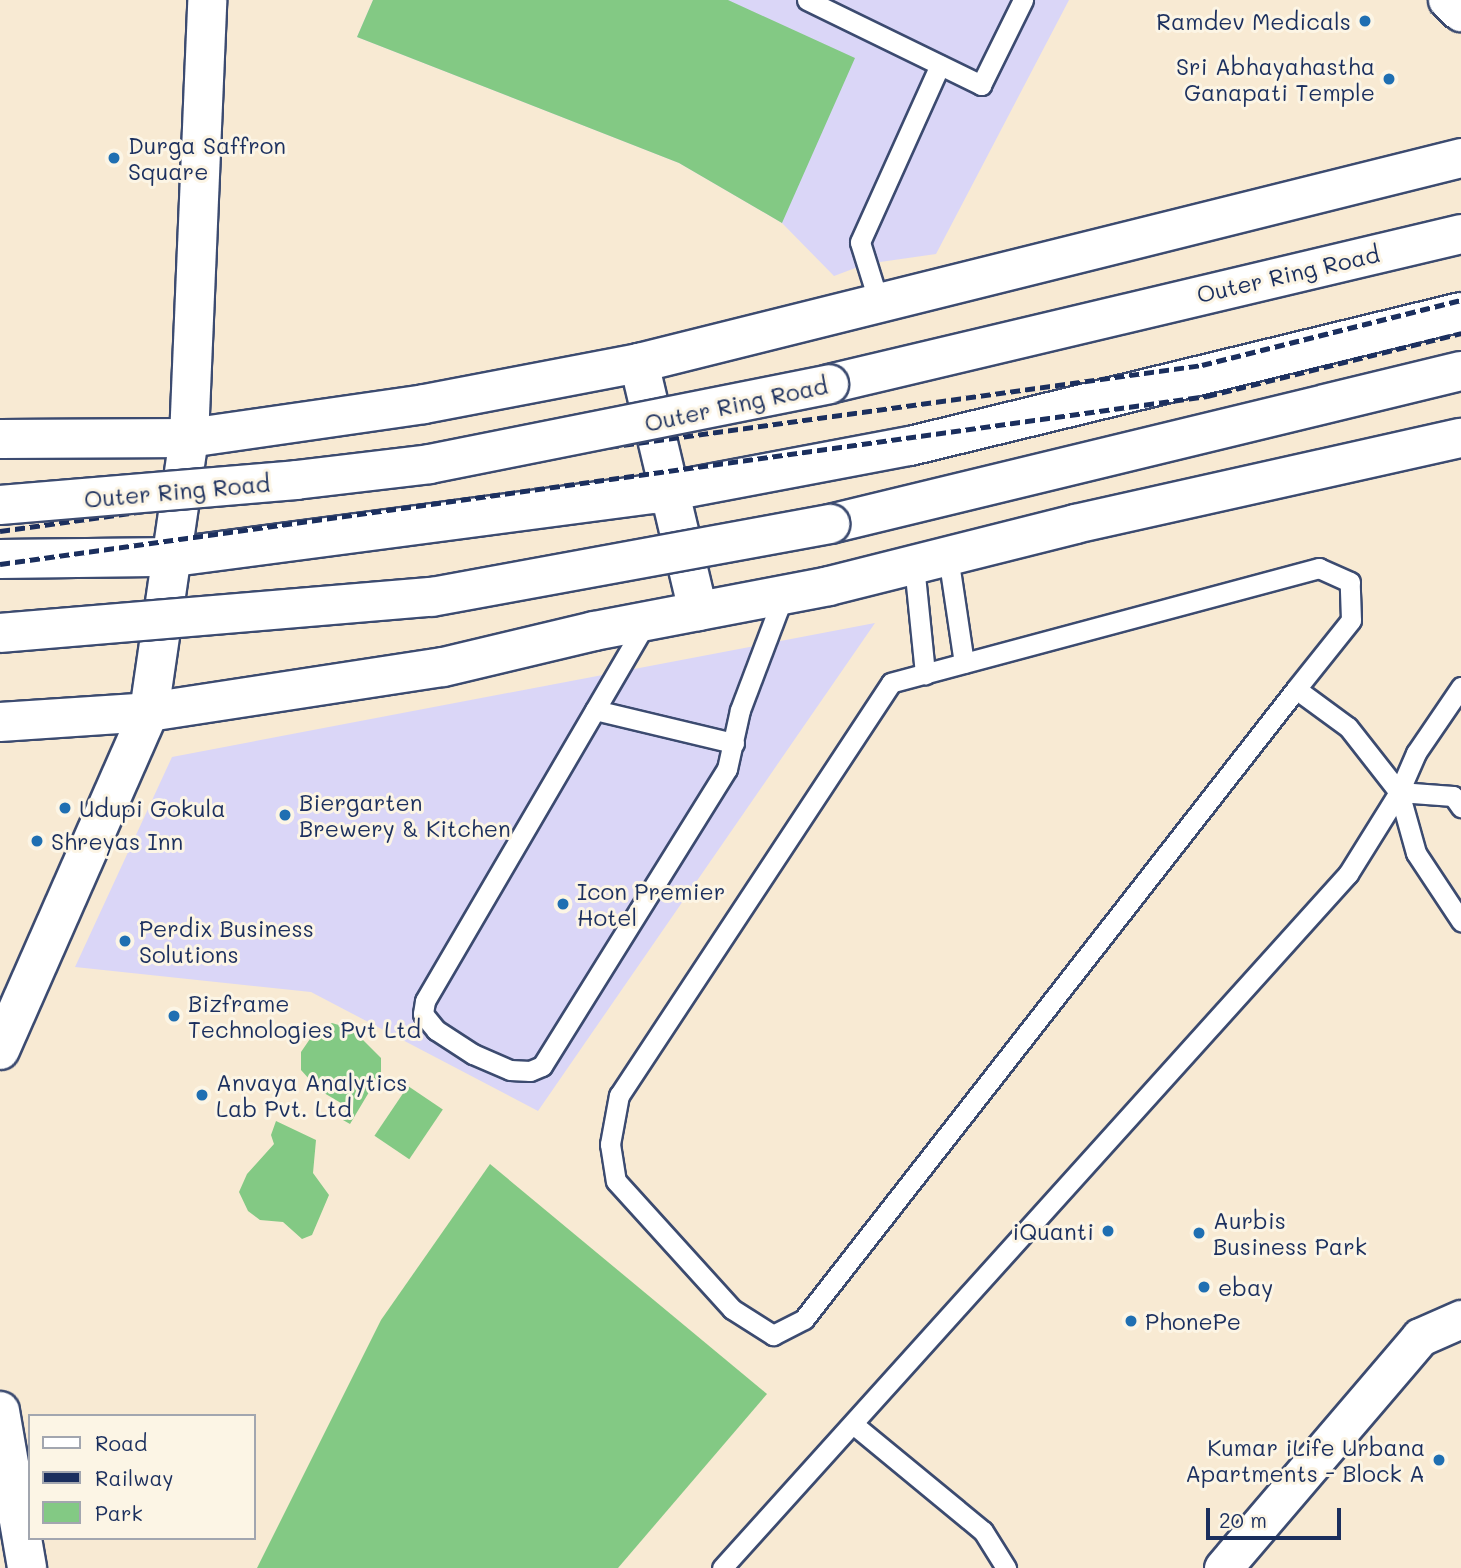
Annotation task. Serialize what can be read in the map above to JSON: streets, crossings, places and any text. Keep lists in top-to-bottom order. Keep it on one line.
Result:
{"streets":{"main road":["Outer Ring Road"]},"places":["Ramdev Medicals","Sri Abhayahastha Ganapati Temple","Durga Saffron Square","Udupi Gokula","Biergarten Brewery & Kitchen","Shreyas Inn","Icon Premier Hotel","Perdix Business Solutions","Bizframe Technologies Pvt Ltd","Anvaya Analytics Lab Pvt. Ltd","iQuanti","Aurbis Business Park","ebay","PhonePe","Kumar iLife Urbana Apartments - Block A"],"legend":["Road","Railway","Park"],"scale_bar":"20 m"}
